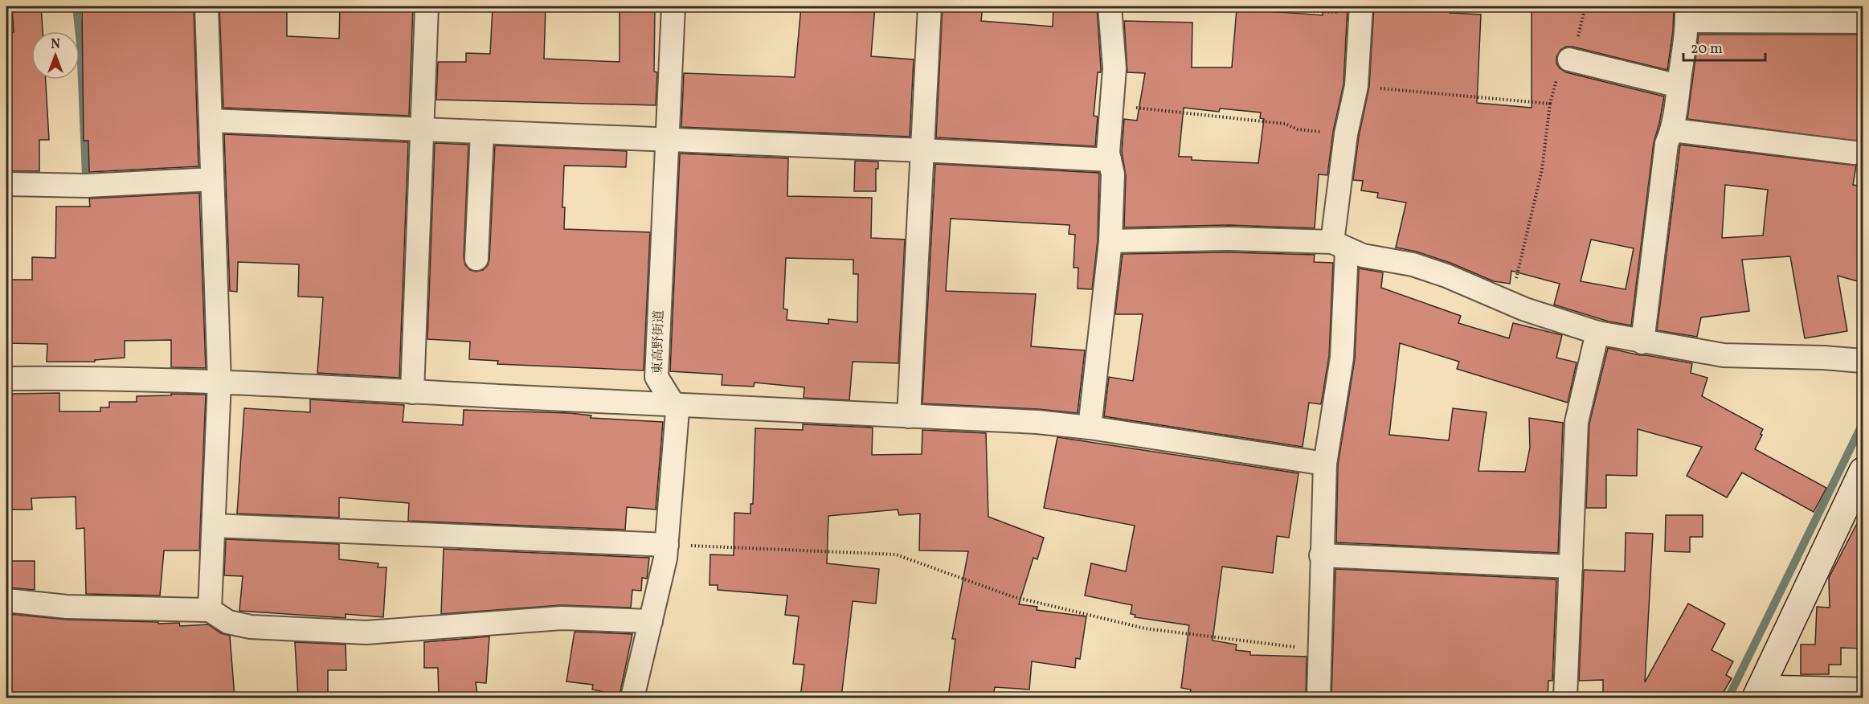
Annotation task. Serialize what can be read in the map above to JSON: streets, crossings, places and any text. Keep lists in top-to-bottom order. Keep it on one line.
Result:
{"streets":{"street":["東高野街道"]},"scale_bar":"20 m","north":"top"}
